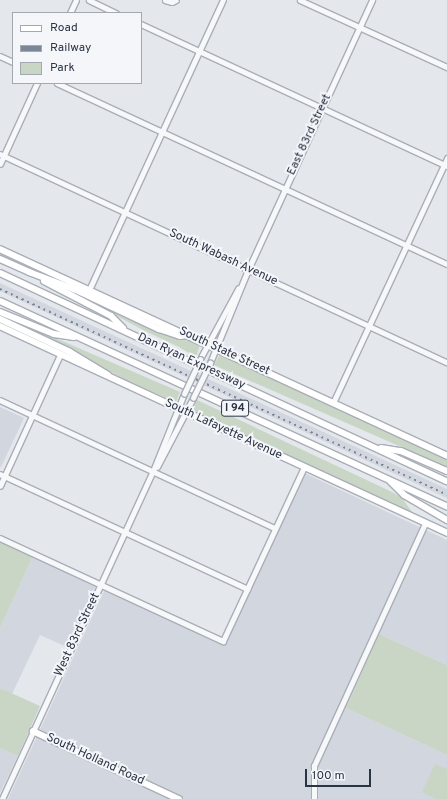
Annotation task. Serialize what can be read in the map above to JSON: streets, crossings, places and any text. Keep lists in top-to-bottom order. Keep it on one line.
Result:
{"streets":{"highway":["Dan Ryan Expressway","I 94"],"main road":["South State Street","South Lafayette Avenue","South Holland Road"],"street":["East 83rd Street","South Wabash Avenue","West 83rd Street"]},"crossings":[["East 83rd Street","South Wabash Avenue"],["East 83rd Street","South State Street"],["East 83rd Street","West 83rd Street"],["South State Street","West 83rd Street"],["South Lafayette Avenue","West 83rd Street"],["West 83rd Street","South Holland Road"]],"legend":["Road","Railway","Park"],"scale_bar":"100 m"}
